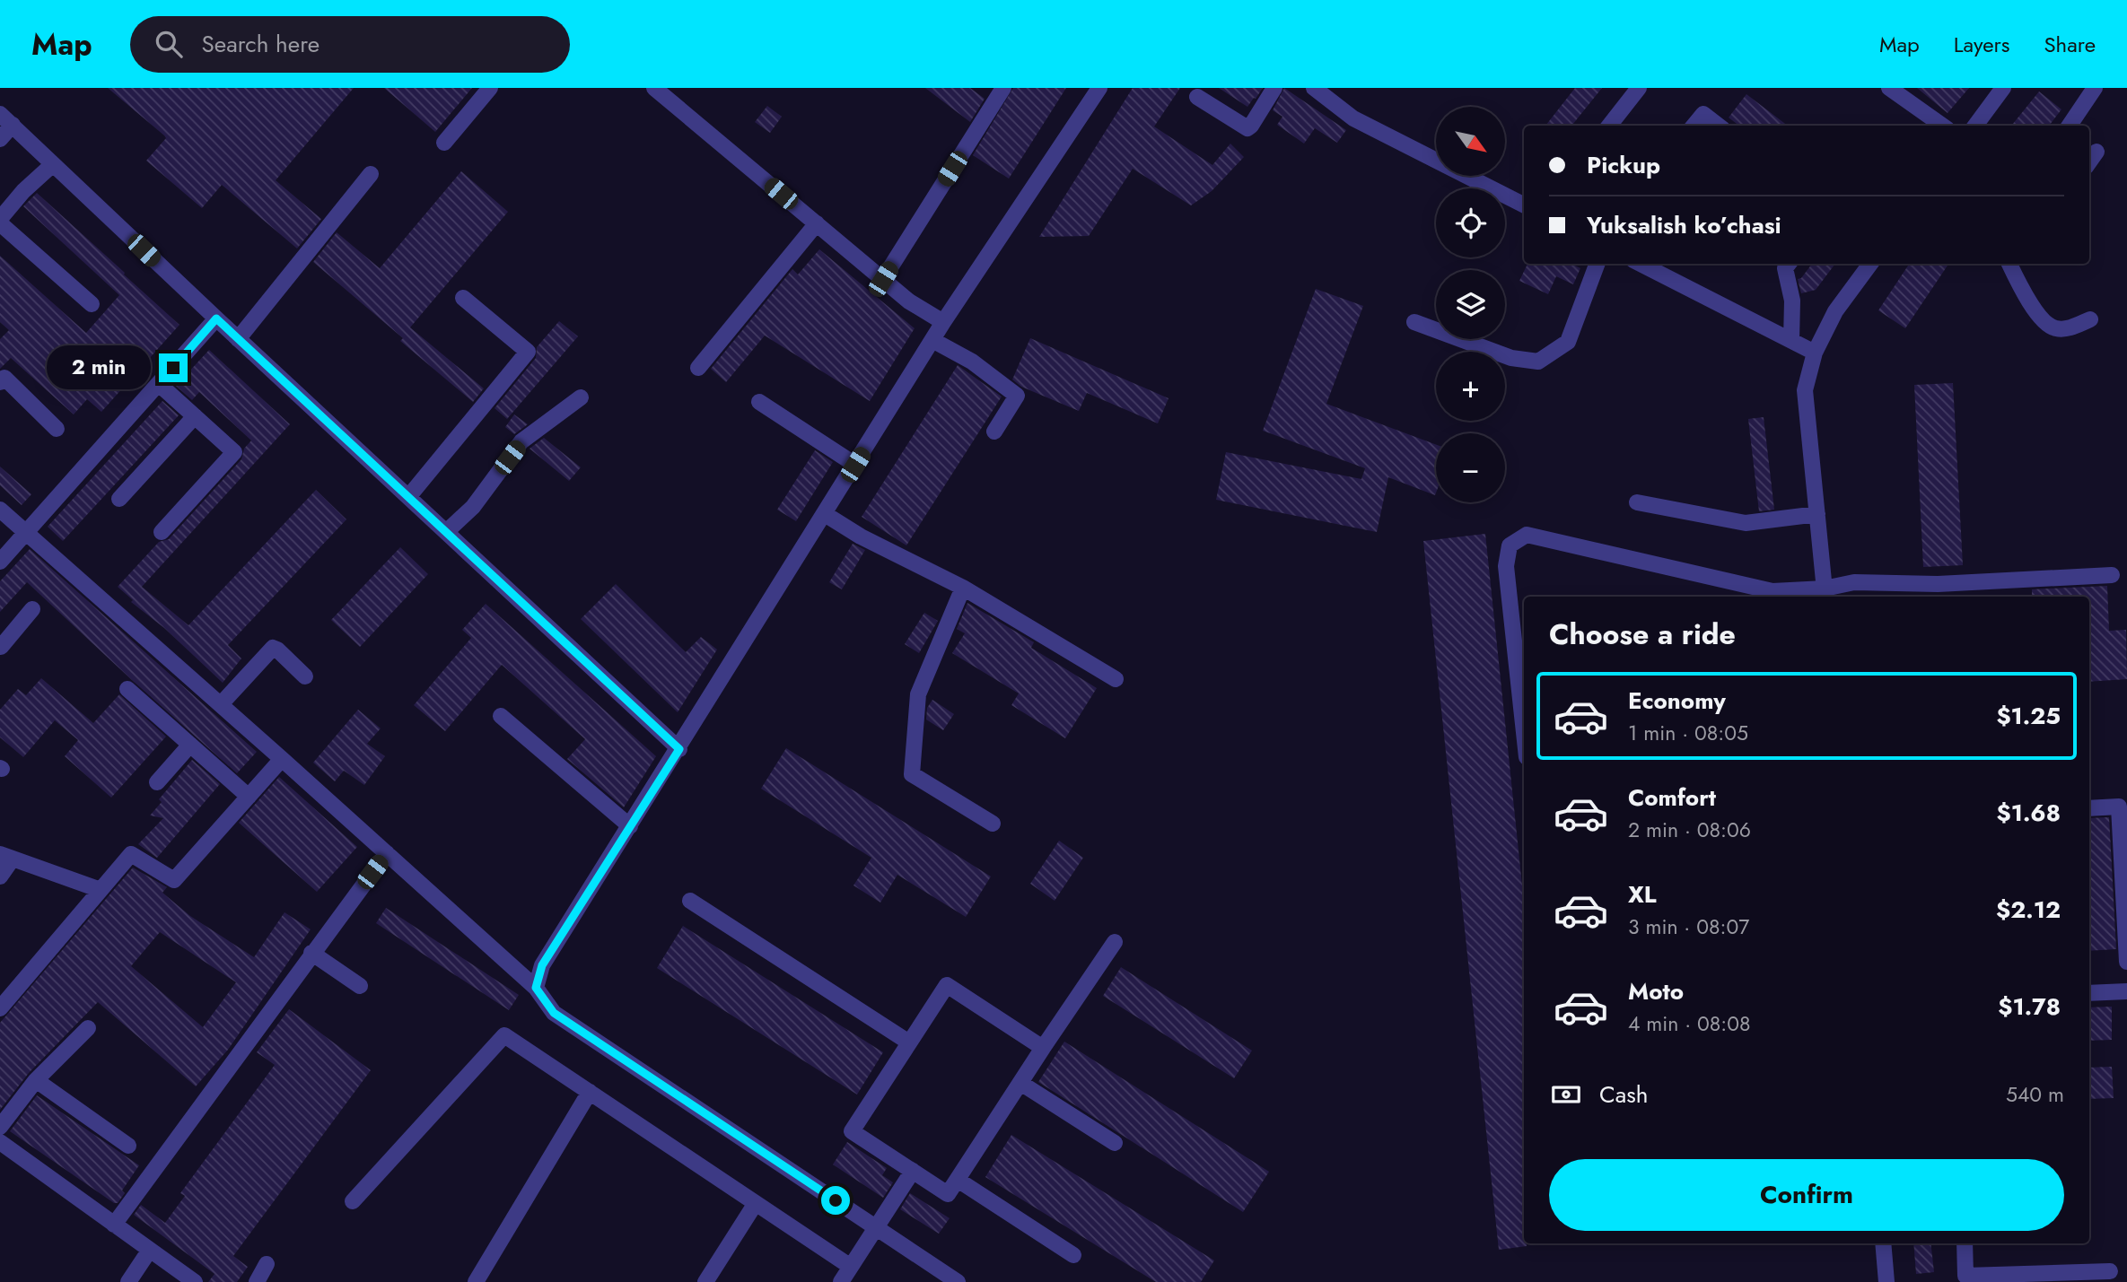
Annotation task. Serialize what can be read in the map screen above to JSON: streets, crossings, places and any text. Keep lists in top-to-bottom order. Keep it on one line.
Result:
{"north":"bottom right","page":{"header":"Map","search":"Search here","nav":["Map","Layers","Share"],"map_buttons":["+","−"],"banner":["Pickup","Yuksalish ko’chasi"],"bubble":"2 min","heading":"Choose a ride","list":[{"name":"Economy","note":"1 min · 08:05","value":"$1.25"},{"name":"Comfort","note":"2 min · 08:06","value":"$1.68"},{"name":"XL","note":"3 min · 08:07","value":"$2.12"},{"name":"Moto","note":"4 min · 08:08","value":"$1.78"}],"pay":["Cash","540 m"],"buttons":"Confirm"}}
